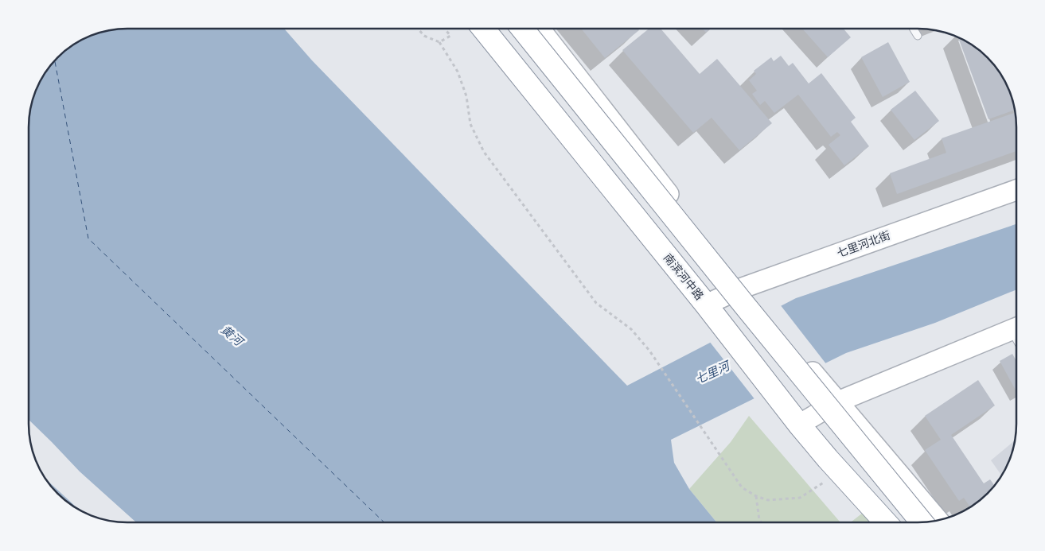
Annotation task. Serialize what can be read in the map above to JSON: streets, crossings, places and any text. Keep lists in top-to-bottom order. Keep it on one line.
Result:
{"streets":{"highway":["南滨河中路"],"street":["七里河北街"]},"crossings":[["七里河北街","南滨河中路"]],"water":["黄河","七里河"]}
